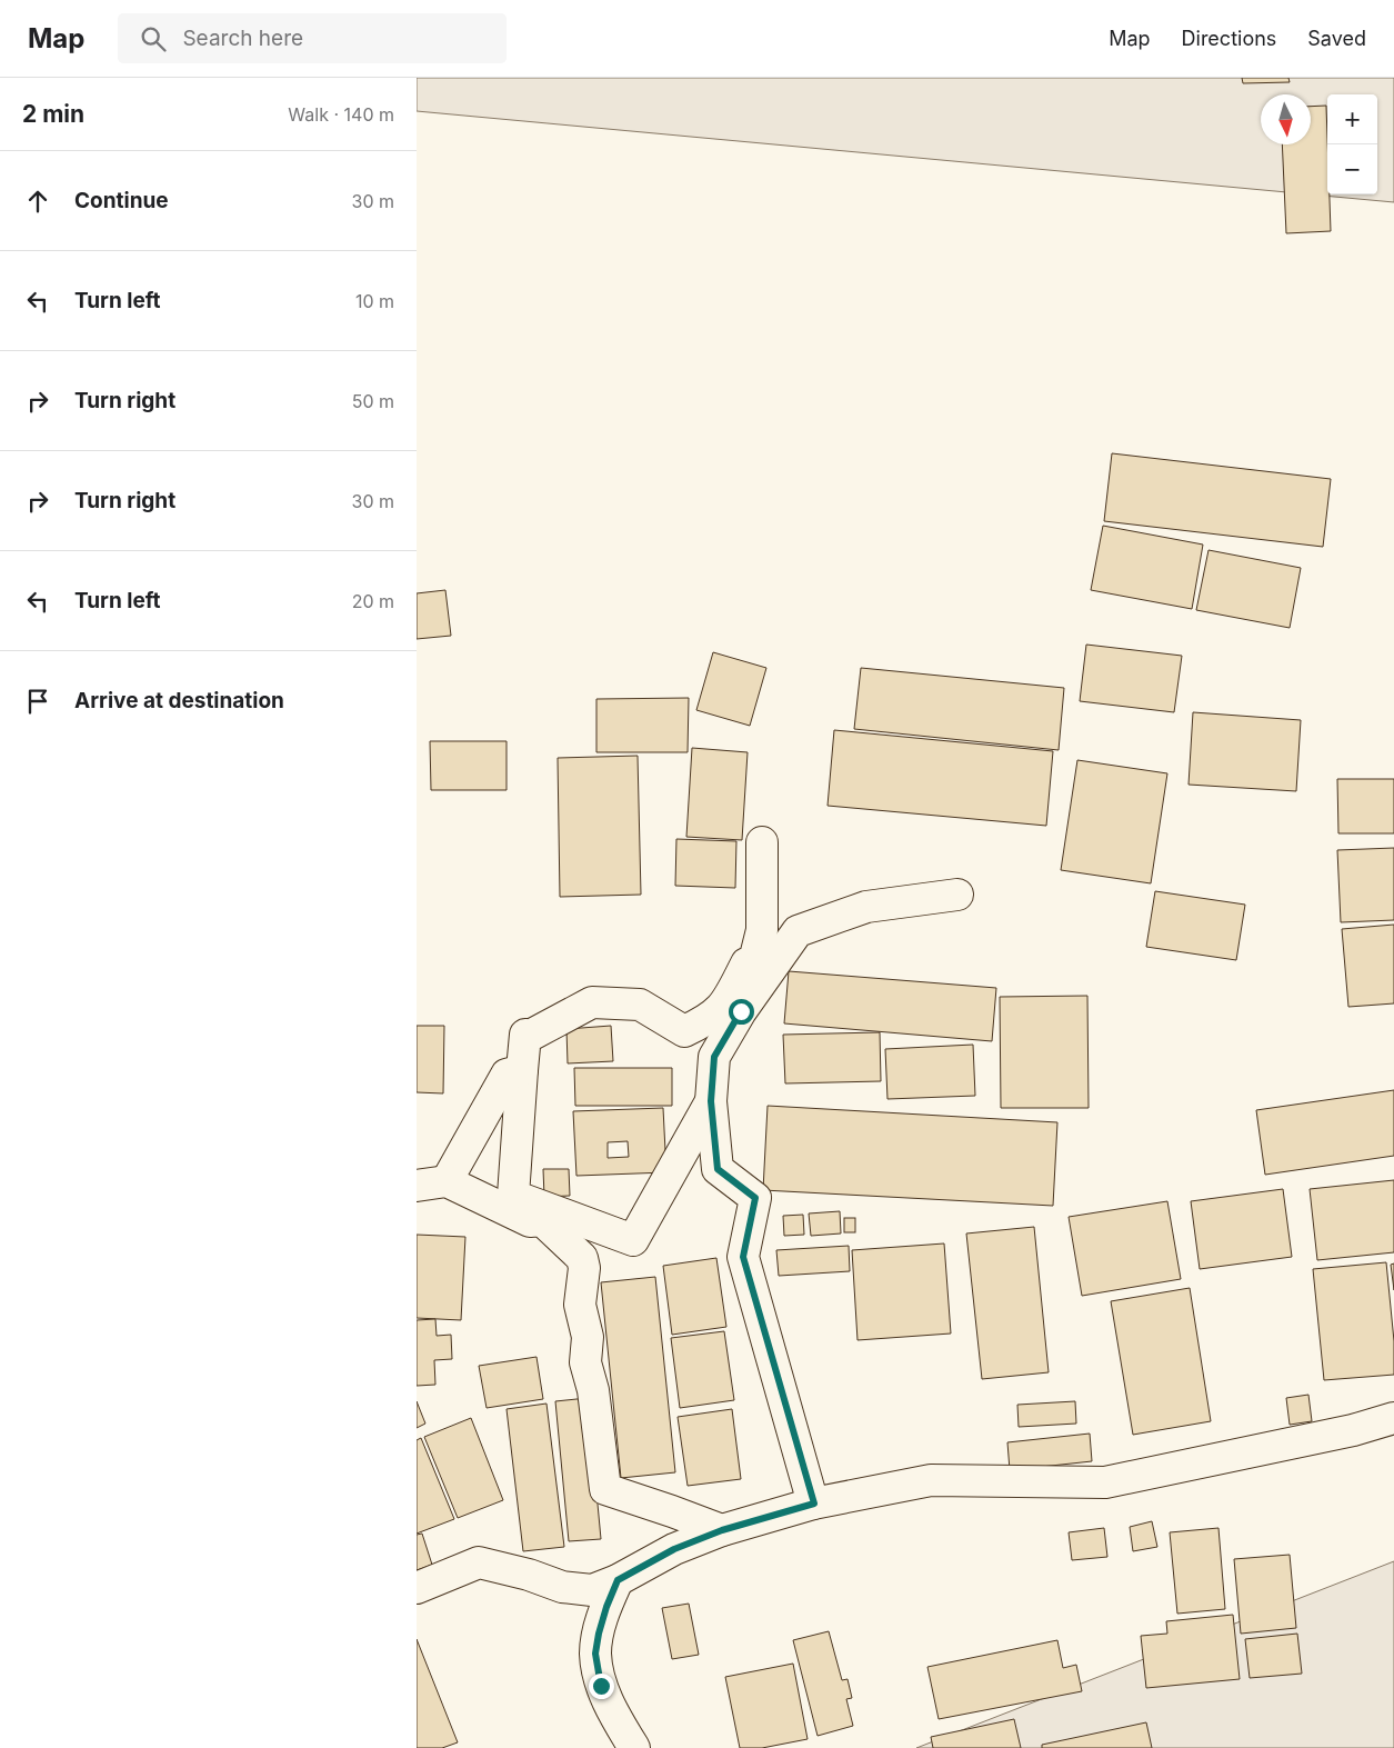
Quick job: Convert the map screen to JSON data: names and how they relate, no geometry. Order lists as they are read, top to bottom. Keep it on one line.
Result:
{"north":"bottom","page":{"header":"Map","search":"Search here","nav":["Map","Directions","Saved"],"heading":["2 min","Walk · 140 m"],"map_buttons":["+","−"],"list":[["Continue","30 m"],["Turn left","10 m"],["Turn right","50 m"],["Turn right","30 m"],["Turn left","20 m"],"Arrive at destination"]}}
